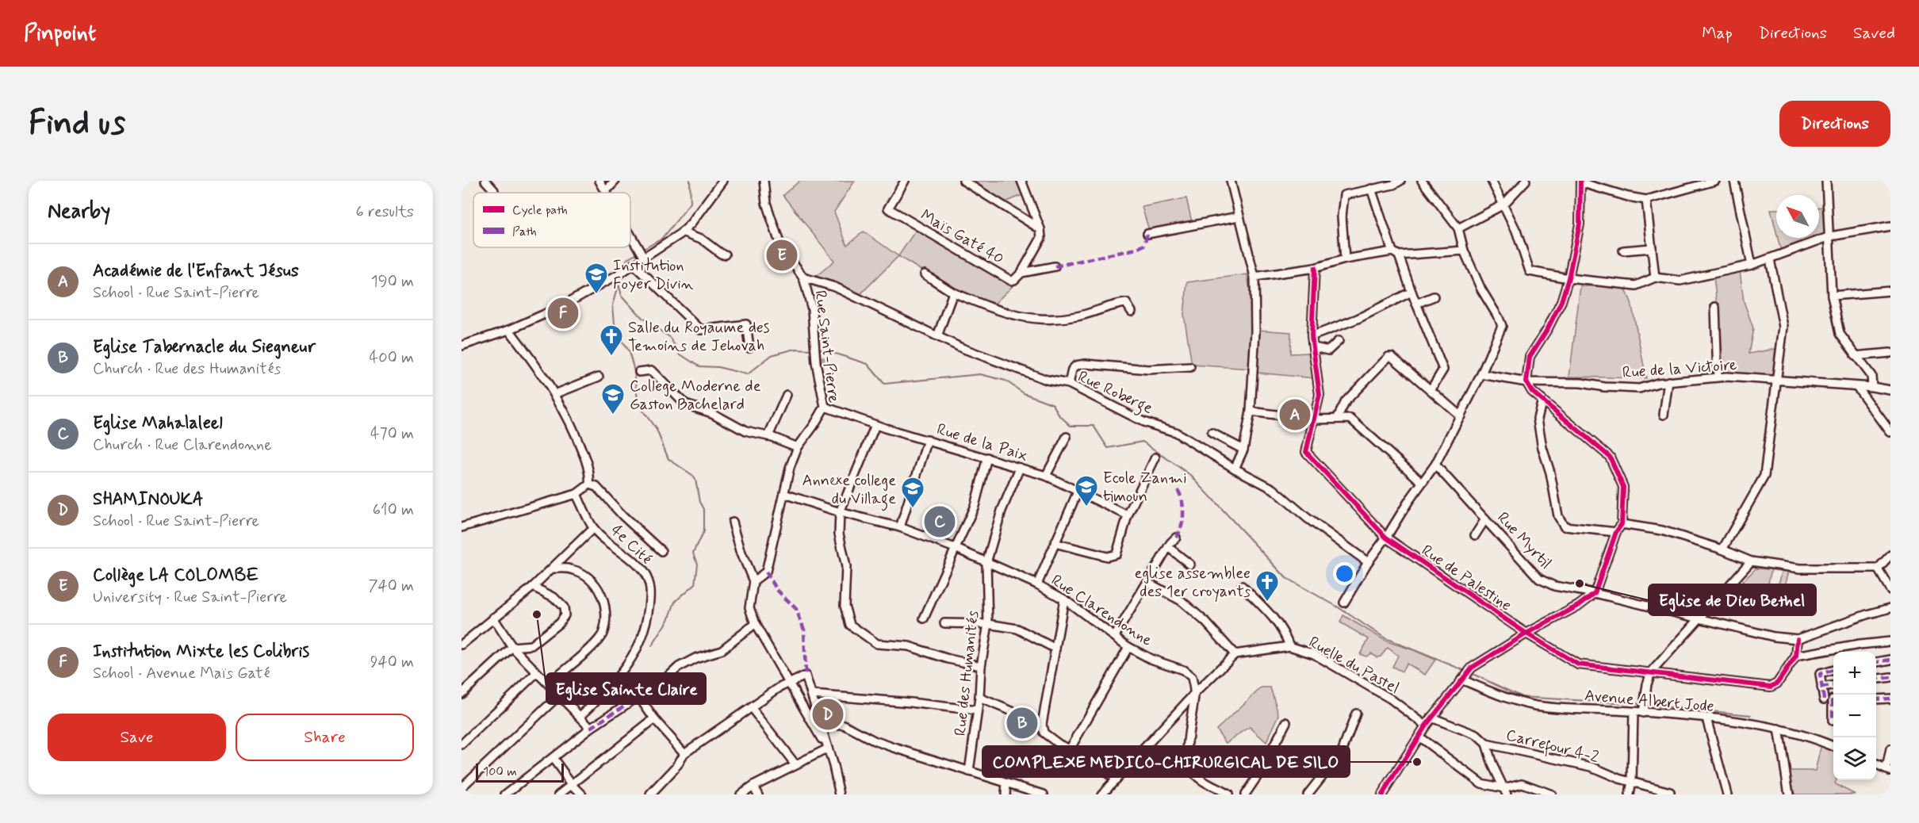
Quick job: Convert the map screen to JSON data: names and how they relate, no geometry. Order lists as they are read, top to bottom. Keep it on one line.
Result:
{"streets":{"street":["Maïs Gaté 40","Rue Saint-Pierre","Rue de la Victoire","Rue Roberge","Rue de la Paix","Rue Myrtil","4e Cité","Rue de Palestine","Rue Clarendonne","Ruelle du Pastel","Rue des Humanités","Avenue Albert Jode","Carrefour 4-2"]},"crossings":[["Rue Saint-Pierre","Rue Roberge"],["Rue Saint-Pierre","Rue de la Paix"],["Rue Saint-Pierre","Rue Clarendonne"],["Rue de la Paix","Rue des Humanités"],["Rue Myrtil","Rue de Palestine"],["Rue Clarendonne","Rue des Humanités"]],"places":{"school or university":["Institution Foyer Divin","College Moderne de Gaston Bachelard","Ecole Zanmi timoun","Annexe college du Village"],"church":["Salle du Royaume des Temoins de Jehovah","eglise assemblee des 1er croyants"],"other":["Eglise de Dieu Bethel","Eglise Sainte Claire","COMPLEXE MEDICO-CHIRURGICAL DE SILO"]},"legend":["Cycle path","Path"],"scale_bar":"100 m","north":"top left","page":{"header":"Pinpoint","nav":["Map","Directions","Saved"],"buttons":["Directions",["Save","Share"]],"title":"Find us","heading":["Nearby","6 results"],"pins":["E","F","A","C","D","B"],"list":[{"mark":"A","name":"Académie de l'Enfant Jésus","note":"School · Rue Saint-Pierre","value":"190 m"},{"mark":"B","name":"Eglise Tabernacle du Siegneur","note":"Church · Rue des Humanités","value":"400 m"},{"mark":"C","name":"Eglise Mahalaleel","note":"Church · Rue Clarendonne","value":"470 m"},{"mark":"D","name":"SHAMINOUKA","note":"School · Rue Saint-Pierre","value":"610 m"},{"mark":"E","name":"Collège LA COLOMBE","note":"University · Rue Saint-Pierre","value":"740 m"},{"mark":"F","name":"Institution Mixte les Colibris","note":"School · Avenue Maïs Gaté","value":"940 m"}],"map_buttons":["+","−"],"scale":"100 m"}}
